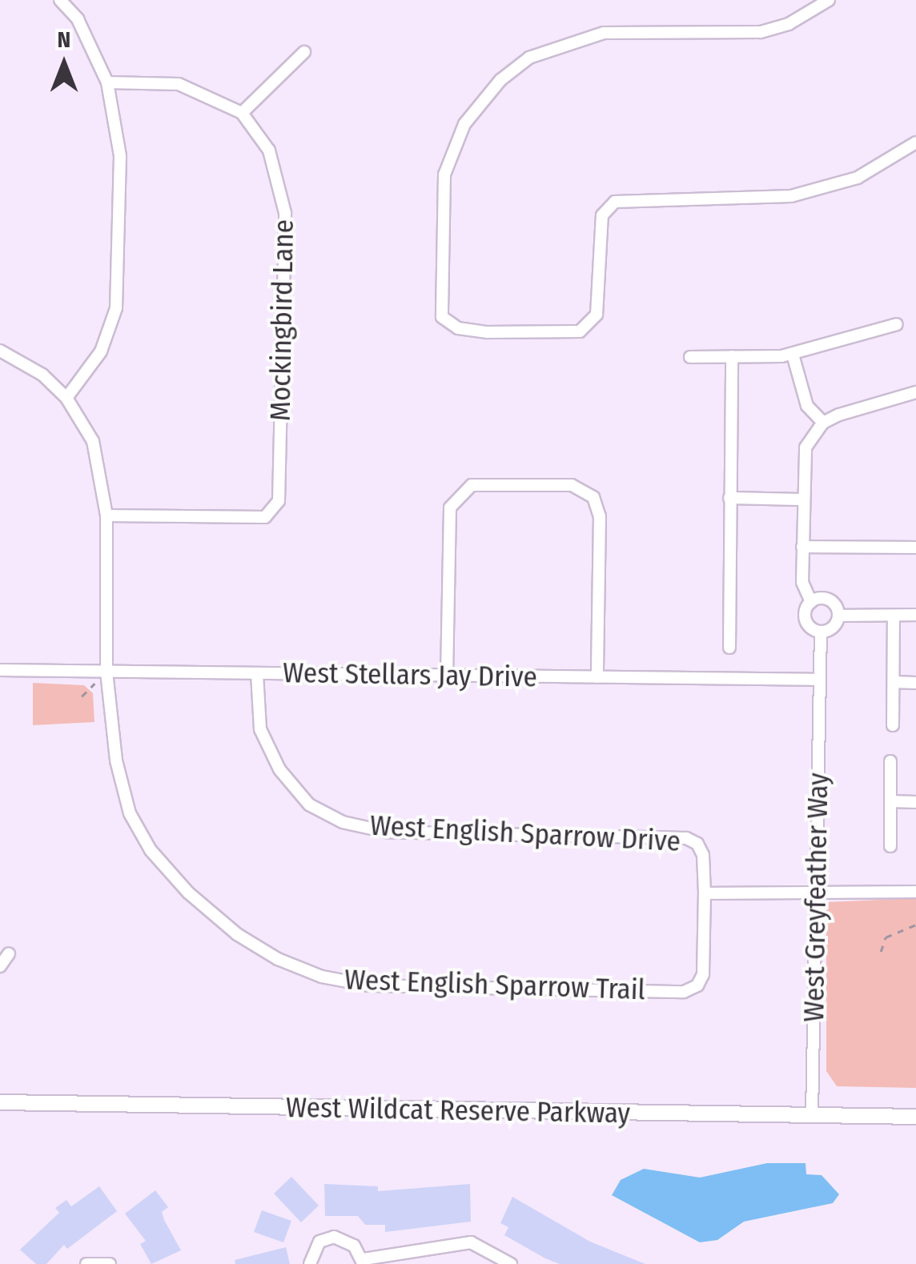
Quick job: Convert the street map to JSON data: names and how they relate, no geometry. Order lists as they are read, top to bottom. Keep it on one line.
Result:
{"streets":{"main road":["West Wildcat Reserve Parkway"],"street":["Mockingbird Lane","West Stellars Jay Drive","West English Sparrow Drive","West Greyfeather Way","West English Sparrow Trail"]},"crossings":[["Mockingbird Lane","West English Sparrow Trail"],["West Stellars Jay Drive","West English Sparrow Drive"],["West Stellars Jay Drive","West Greyfeather Way"],["West Stellars Jay Drive","West English Sparrow Trail"],["West English Sparrow Drive","West English Sparrow Trail"],["West Greyfeather Way","West Wildcat Reserve Parkway"]],"north":"top"}
